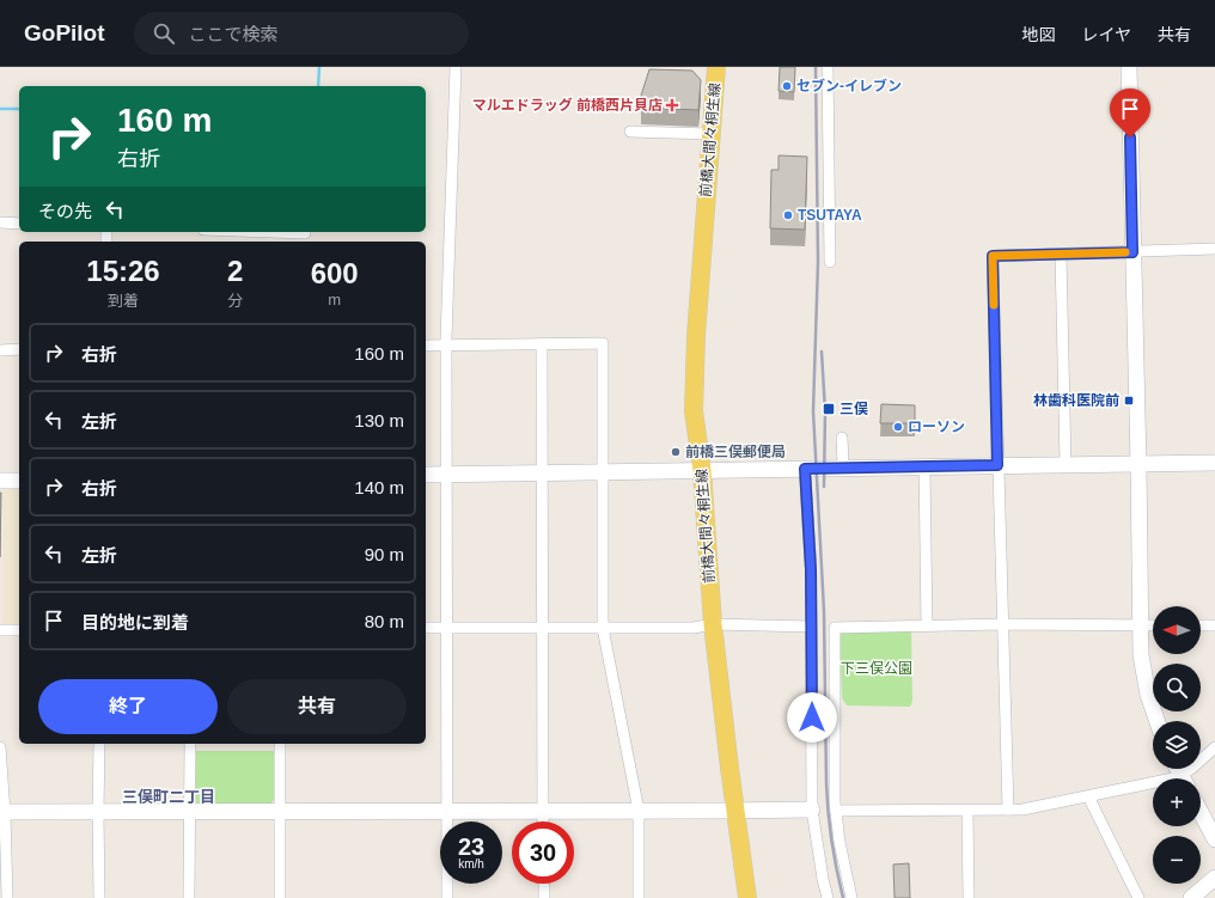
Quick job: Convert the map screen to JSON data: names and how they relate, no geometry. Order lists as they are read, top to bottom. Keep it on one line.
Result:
{"streets":{"main road":["前橋大間々桐生線"]},"districts":["三俣町二丁目"],"parks":["下三俣公園"],"places":{"other":["セブン-イレブン","TSUTAYA","ローソン","前橋三俣郵便局"],"health":["マルエドラッグ 前橋西片貝店"],"transit":["林歯科医院前","三俣"]},"north":"left","page":{"header":"GoPilot","search":"ここで検索","nav":["地図","レイヤ","共有"],"turn":["160 m","右折"],"then":"その先","eta":["15:26","到着","2","分","600","m"],"list":[{"name":"右折","value":"160 m"},{"name":"左折","value":"130 m"},{"name":"右折","value":"140 m"},{"name":"左折","value":"90 m"},{"name":"目的地に到着","value":"80 m"}],"map_buttons":["+","−"],"buttons":["終了","共有"],"speed":"23 km/h","limit":"30"}}
